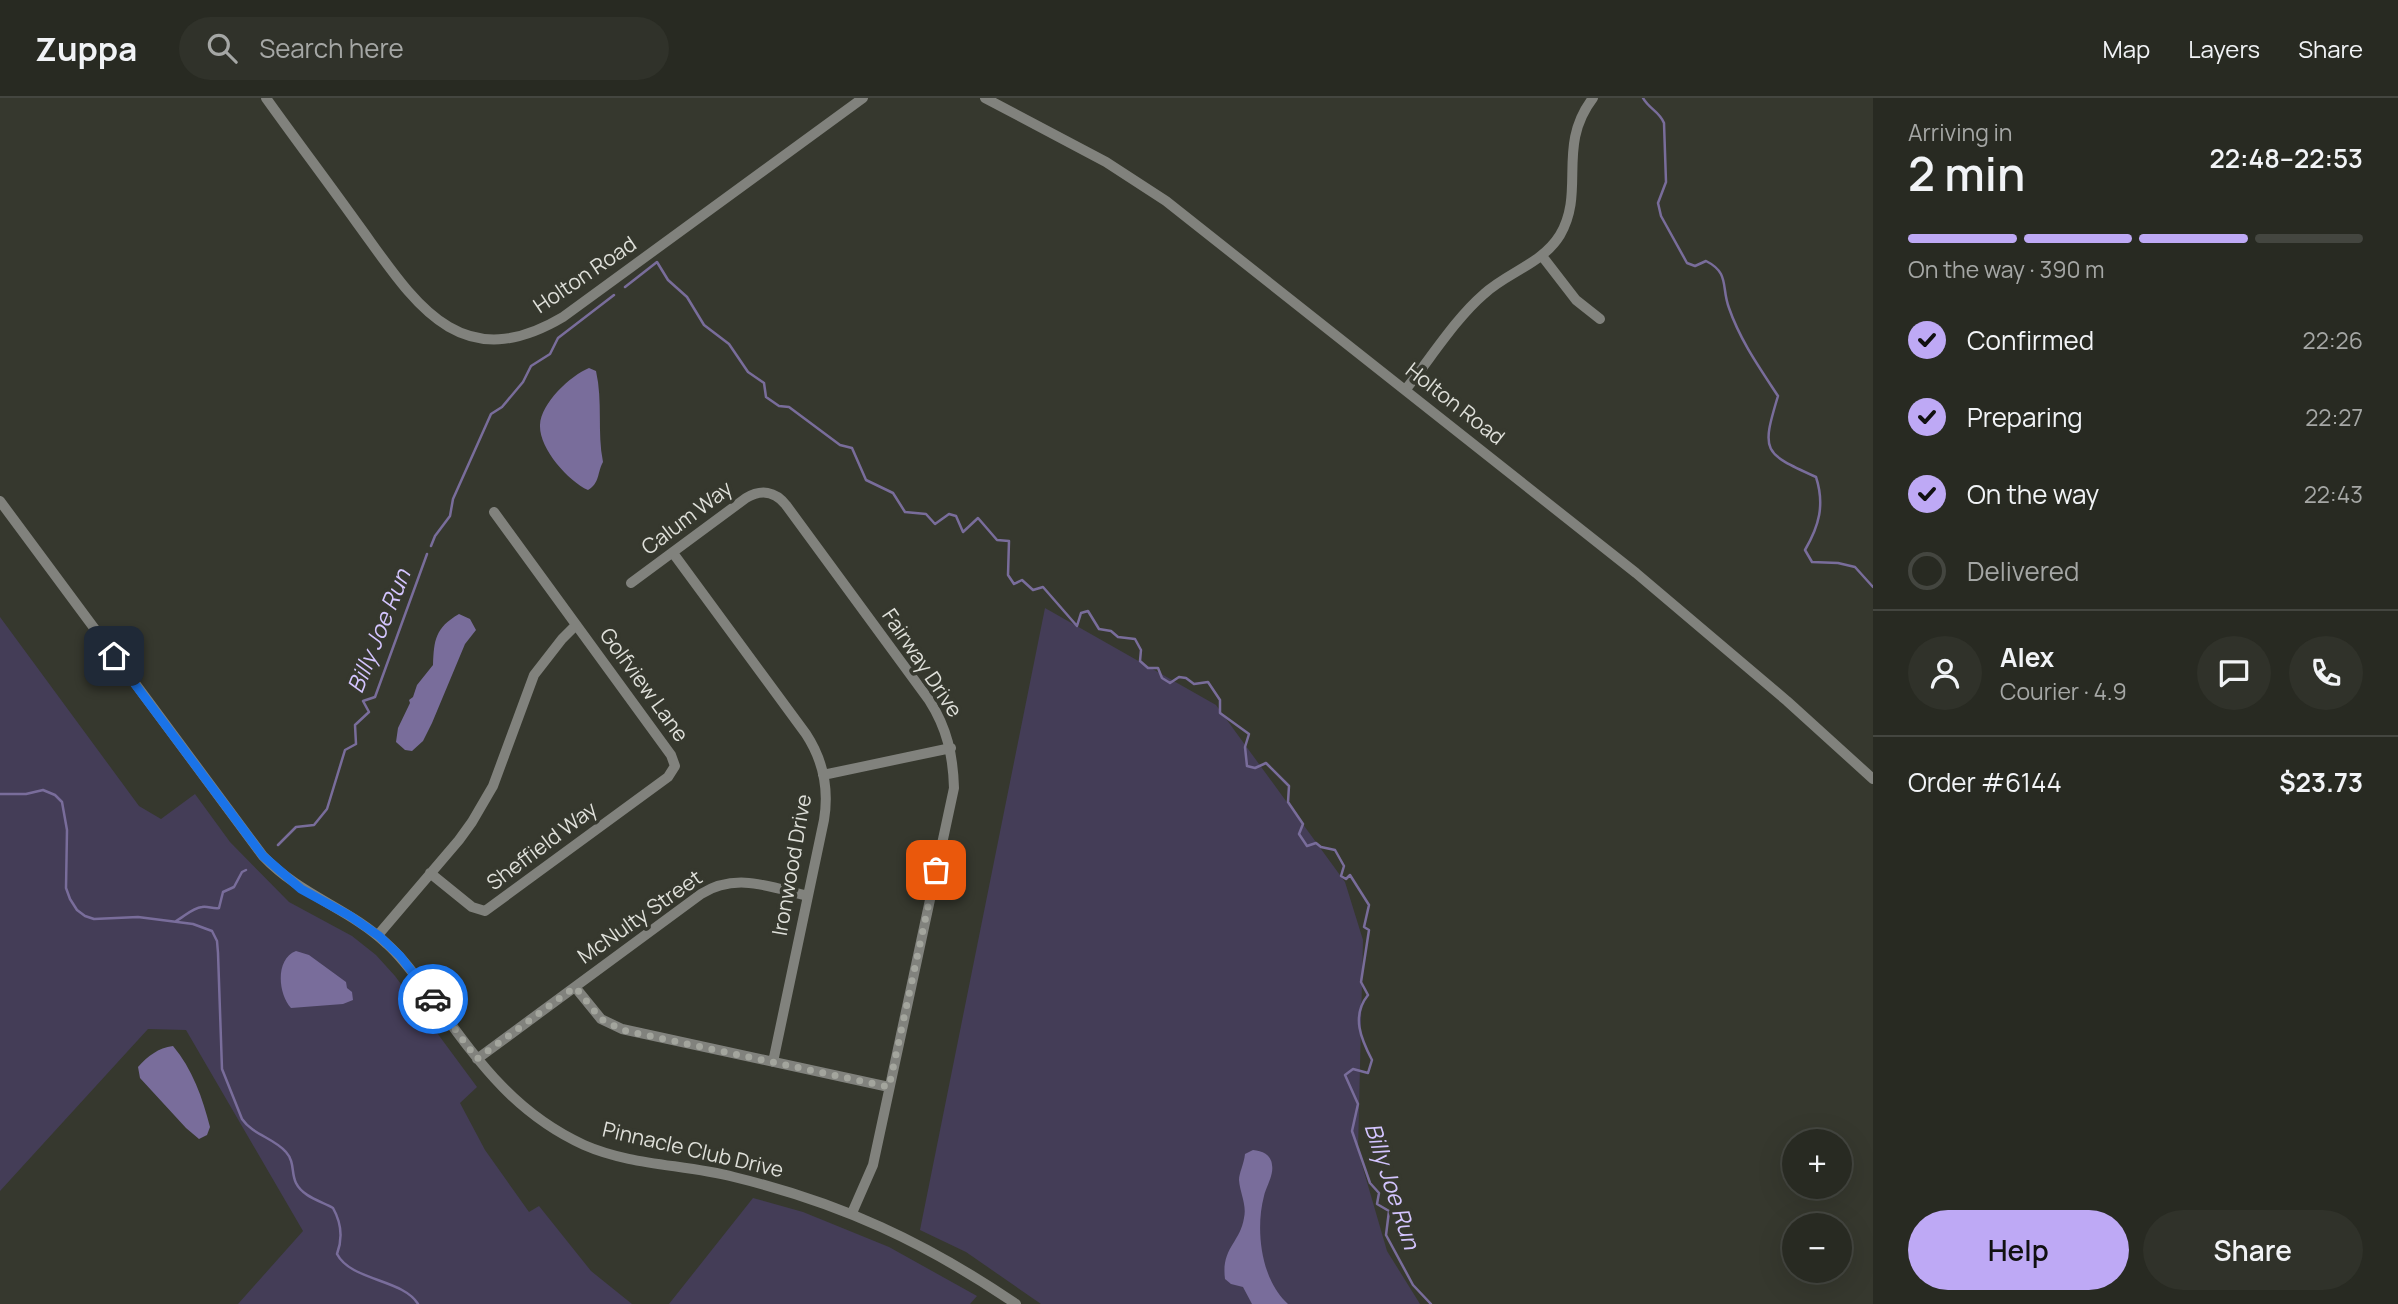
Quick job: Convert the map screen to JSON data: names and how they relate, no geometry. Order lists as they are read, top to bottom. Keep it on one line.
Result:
{"streets":{"street":["Holton Road","Calum Way","Fairway Drive","Golfview Lane","Sheffield Way","Ironwood Drive","McNulty Street","Pinnacle Club Drive"]},"crossings":[["Calum Way","Fairway Drive"],["Calum Way","Ironwood Drive"],["Fairway Drive","Pinnacle Club Drive"],["Golfview Lane","Sheffield Way"],["Ironwood Drive","McNulty Street"],["McNulty Street","Pinnacle Club Drive"]],"water":["Billy Joe Run"],"page":{"header":"Zuppa","search":"Search here","nav":["Map","Layers","Share"],"heading":["2 min","Arriving in","22:48–22:53"],"panel":["Alex","Courier · 4.9","Order #6144","$23.73"],"bar":"On the way · 390 m","list":[["Confirmed","22:26"],["Preparing","22:27"],["On the way","22:43"],"Delivered"],"map_buttons":["+","−"],"buttons":["Help","Share"]}}
